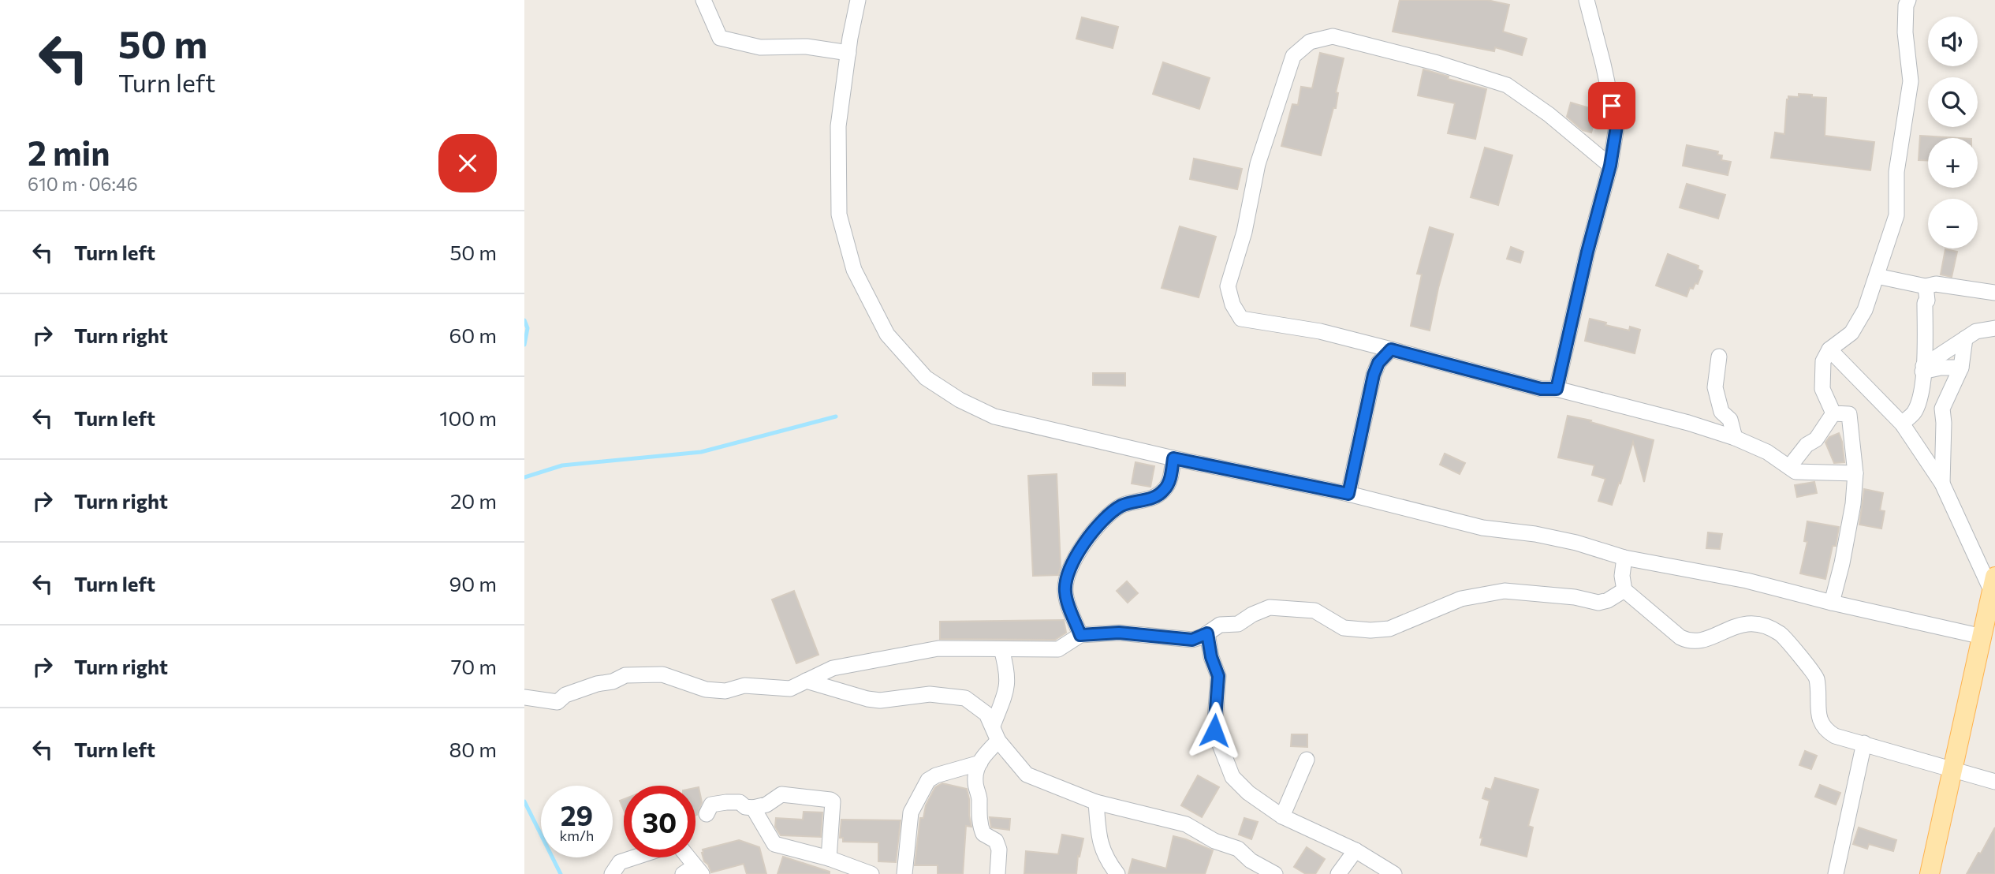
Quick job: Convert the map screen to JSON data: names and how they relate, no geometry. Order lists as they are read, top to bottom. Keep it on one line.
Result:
{"page":{"turn":["50 m","Turn left"],"map_buttons":["+","−"],"heading":["2 min","610 m · 06:46"],"list":[{"name":"Turn left","value":"50 m"},{"name":"Turn right","value":"60 m"},{"name":"Turn left","value":"100 m"},{"name":"Turn right","value":"20 m"},{"name":"Turn left","value":"90 m"},{"name":"Turn right","value":"70 m"},{"name":"Turn left","value":"80 m"}],"speed":"29 km/h","limit":"30"}}
